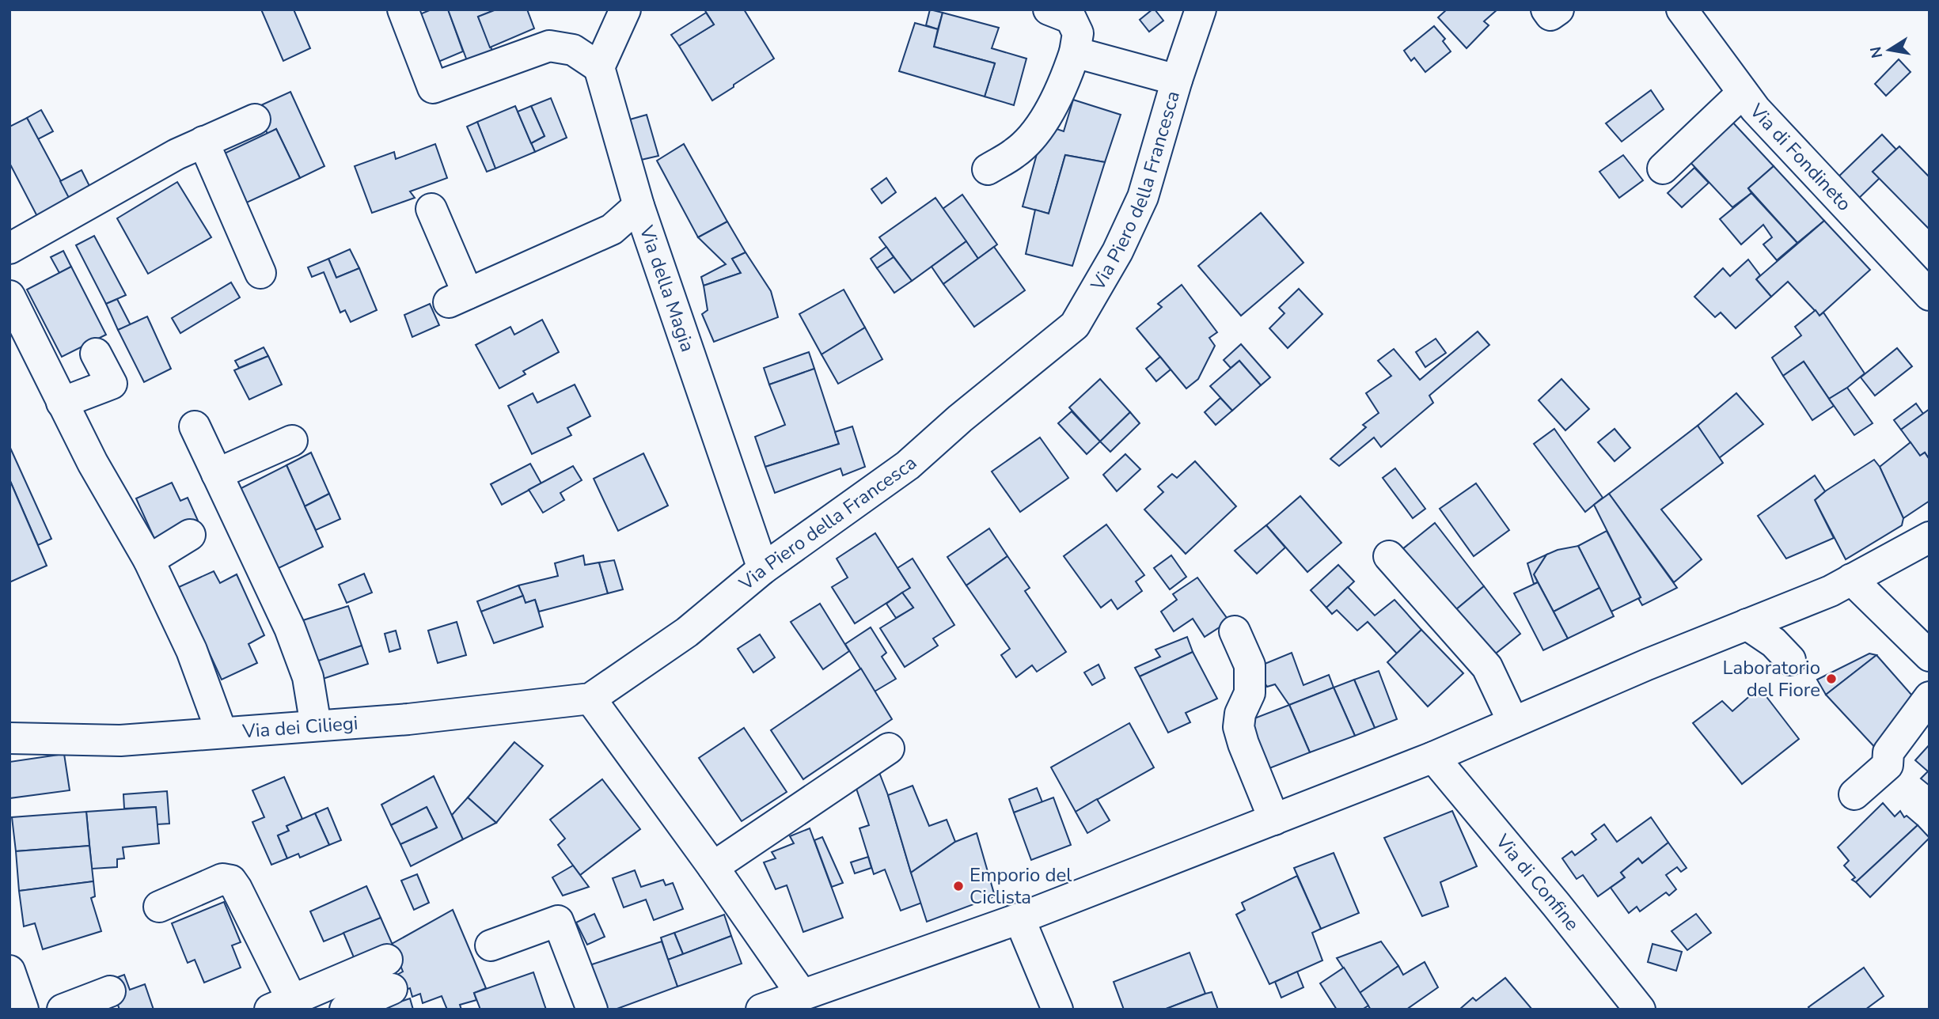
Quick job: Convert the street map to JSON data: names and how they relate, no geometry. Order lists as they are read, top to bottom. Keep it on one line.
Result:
{"streets":{"street":["Via di Fondineto","Via Piero della Francesca","Via della Magia","Via dei Ciliegi","Via di Confine"]},"crossings":[["Via Piero della Francesca","Via della Magia"],["Via Piero della Francesca","Via dei Ciliegi"]],"places":["Laboratorio del Fiore","Emporio del Ciclista"],"north":"left"}
